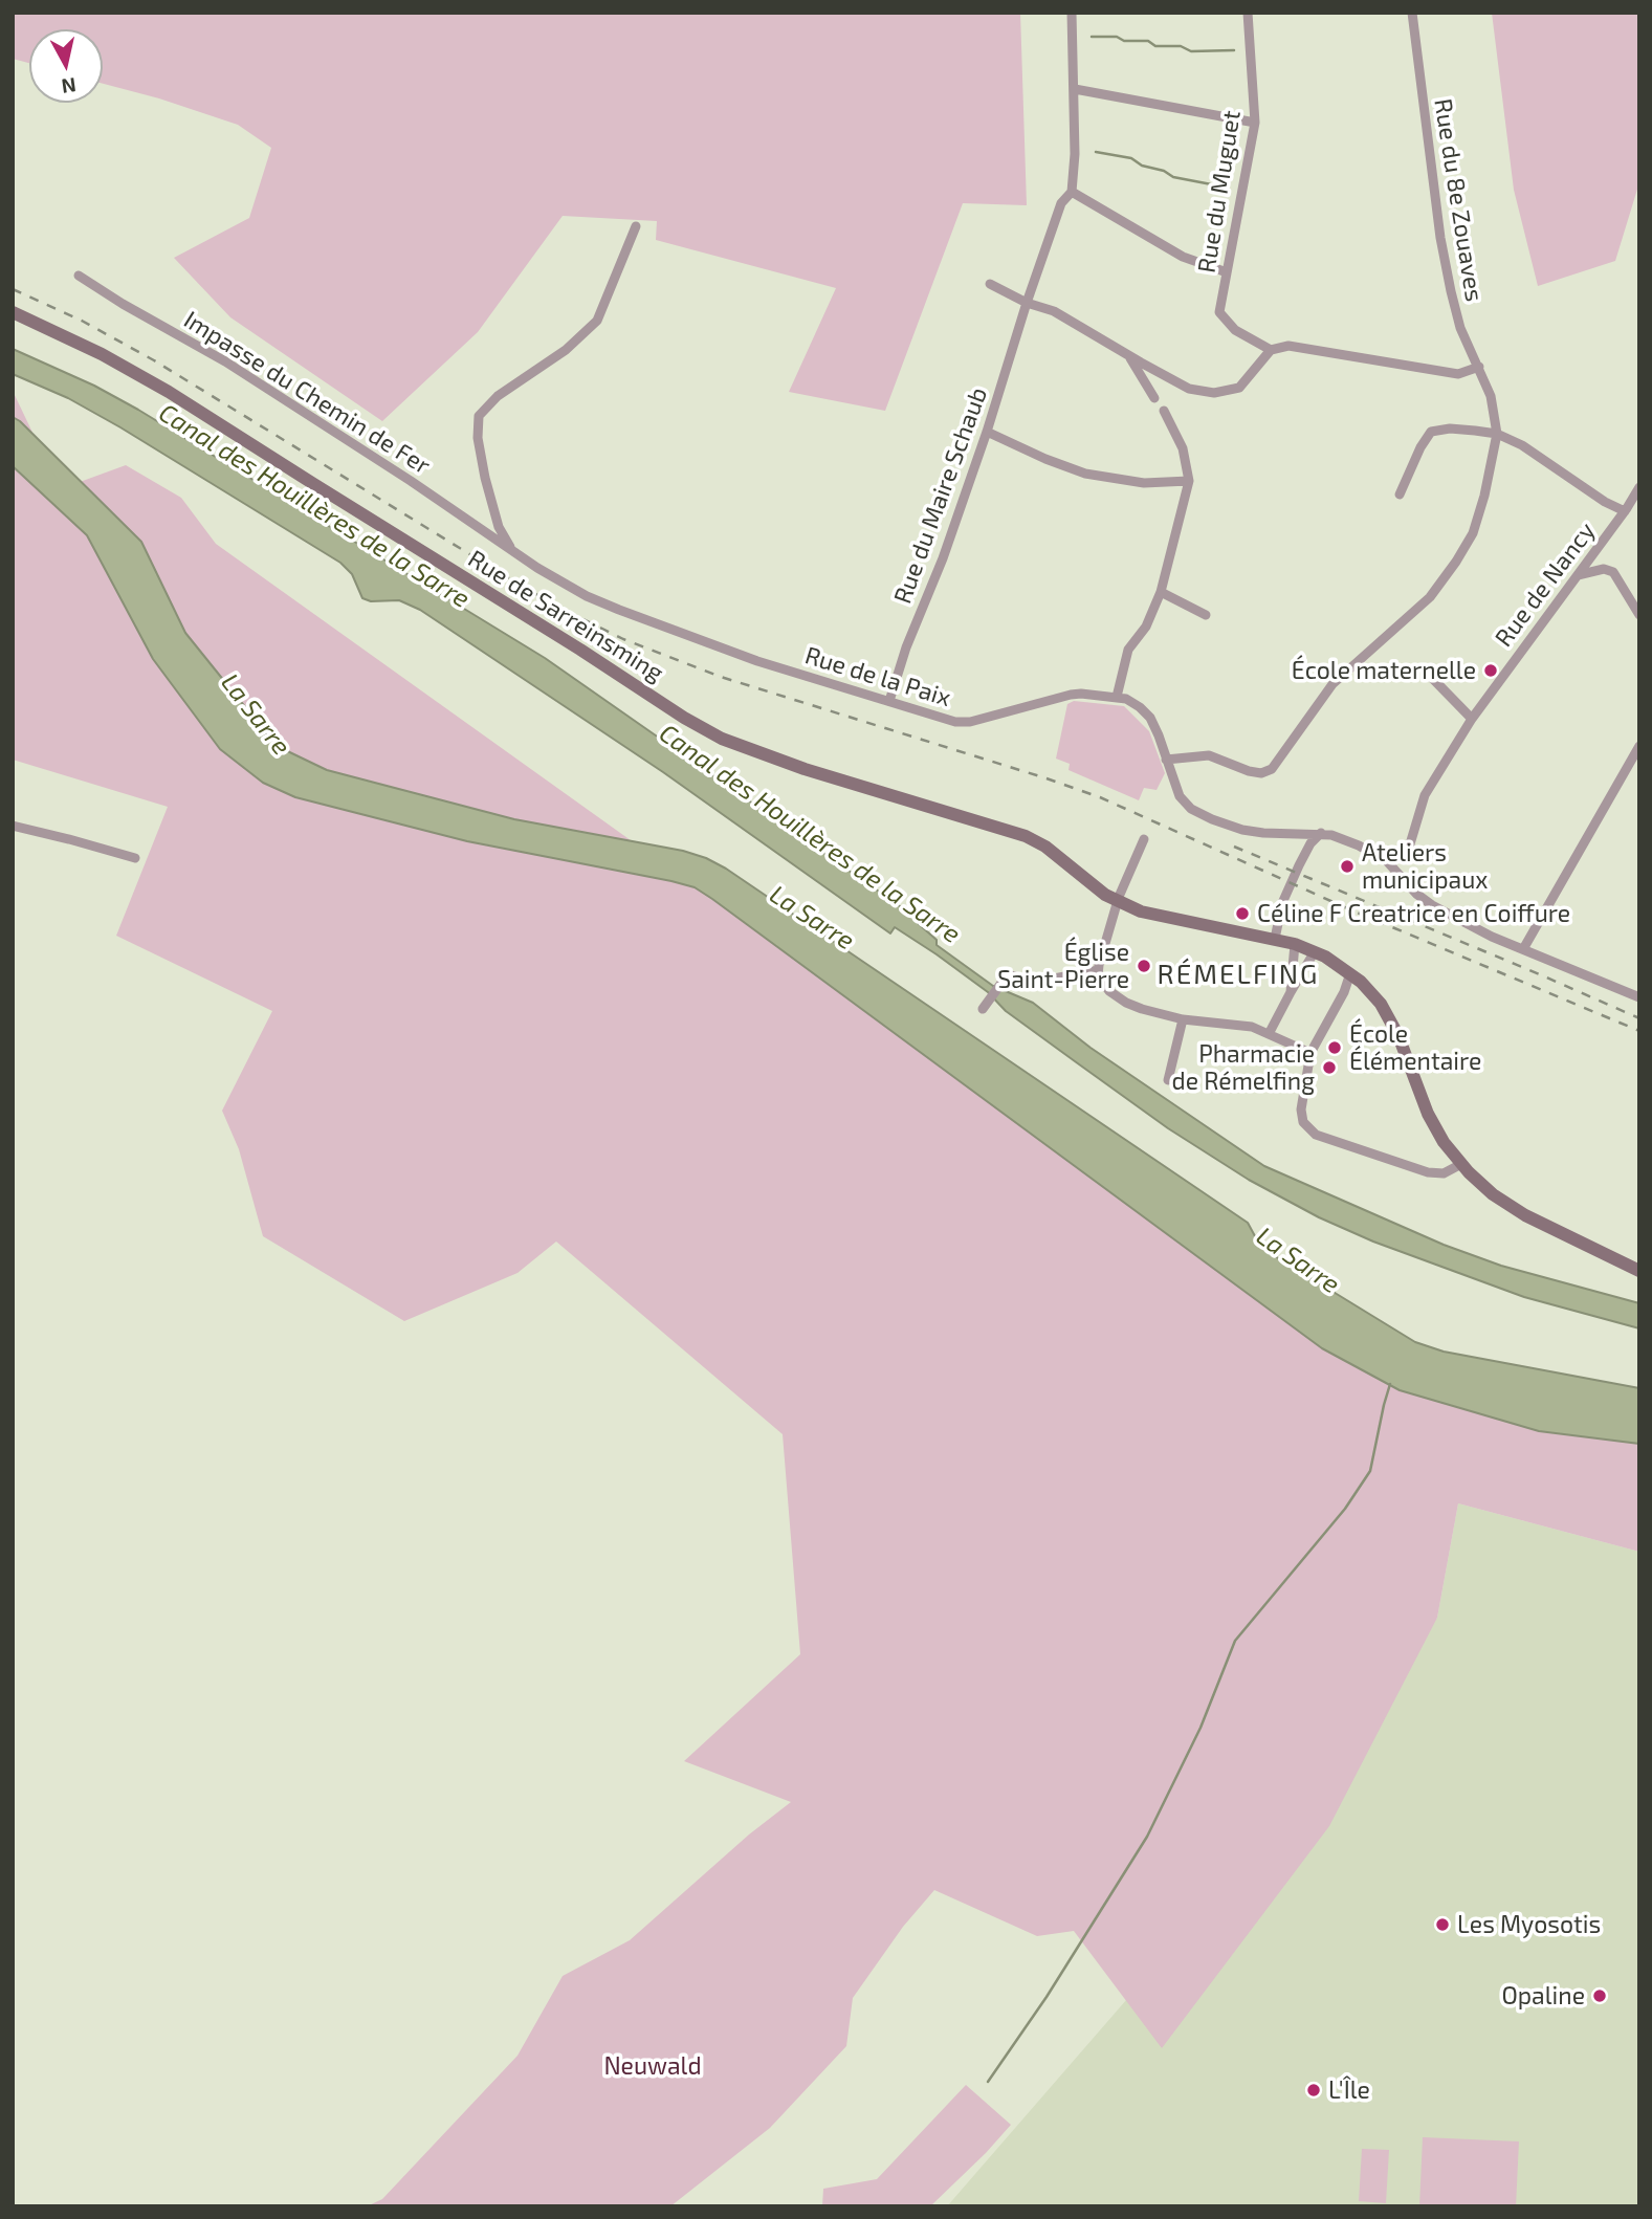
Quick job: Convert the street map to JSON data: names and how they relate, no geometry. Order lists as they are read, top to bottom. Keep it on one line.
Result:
{"streets":{"street":["Rue du Muguet","Rue du 8e Zouaves","Impasse du Chemin de Fer","Rue du Maire Schaub","Rue de Nancy","Rue de Sarreinsming","Rue de la Paix"]},"crossings":[["Rue du 8e Zouaves","Rue de la Paix"],["Impasse du Chemin de Fer","Rue de la Paix"],["Rue du Maire Schaub","Rue de la Paix"]],"districts":["RÉMELFING"],"water":["Canal des Houillères de la Sarre","La Sarre"],"parks":["Neuwald"],"places":["École maternelle","Ateliers municipaux","Céline F Creatrice en Coiffure","Église Saint-Pierre","École Élémentaire","Pharmacie de Rémelfing","Les Myosotis","Opaline","L'Île"],"north":"bottom"}
